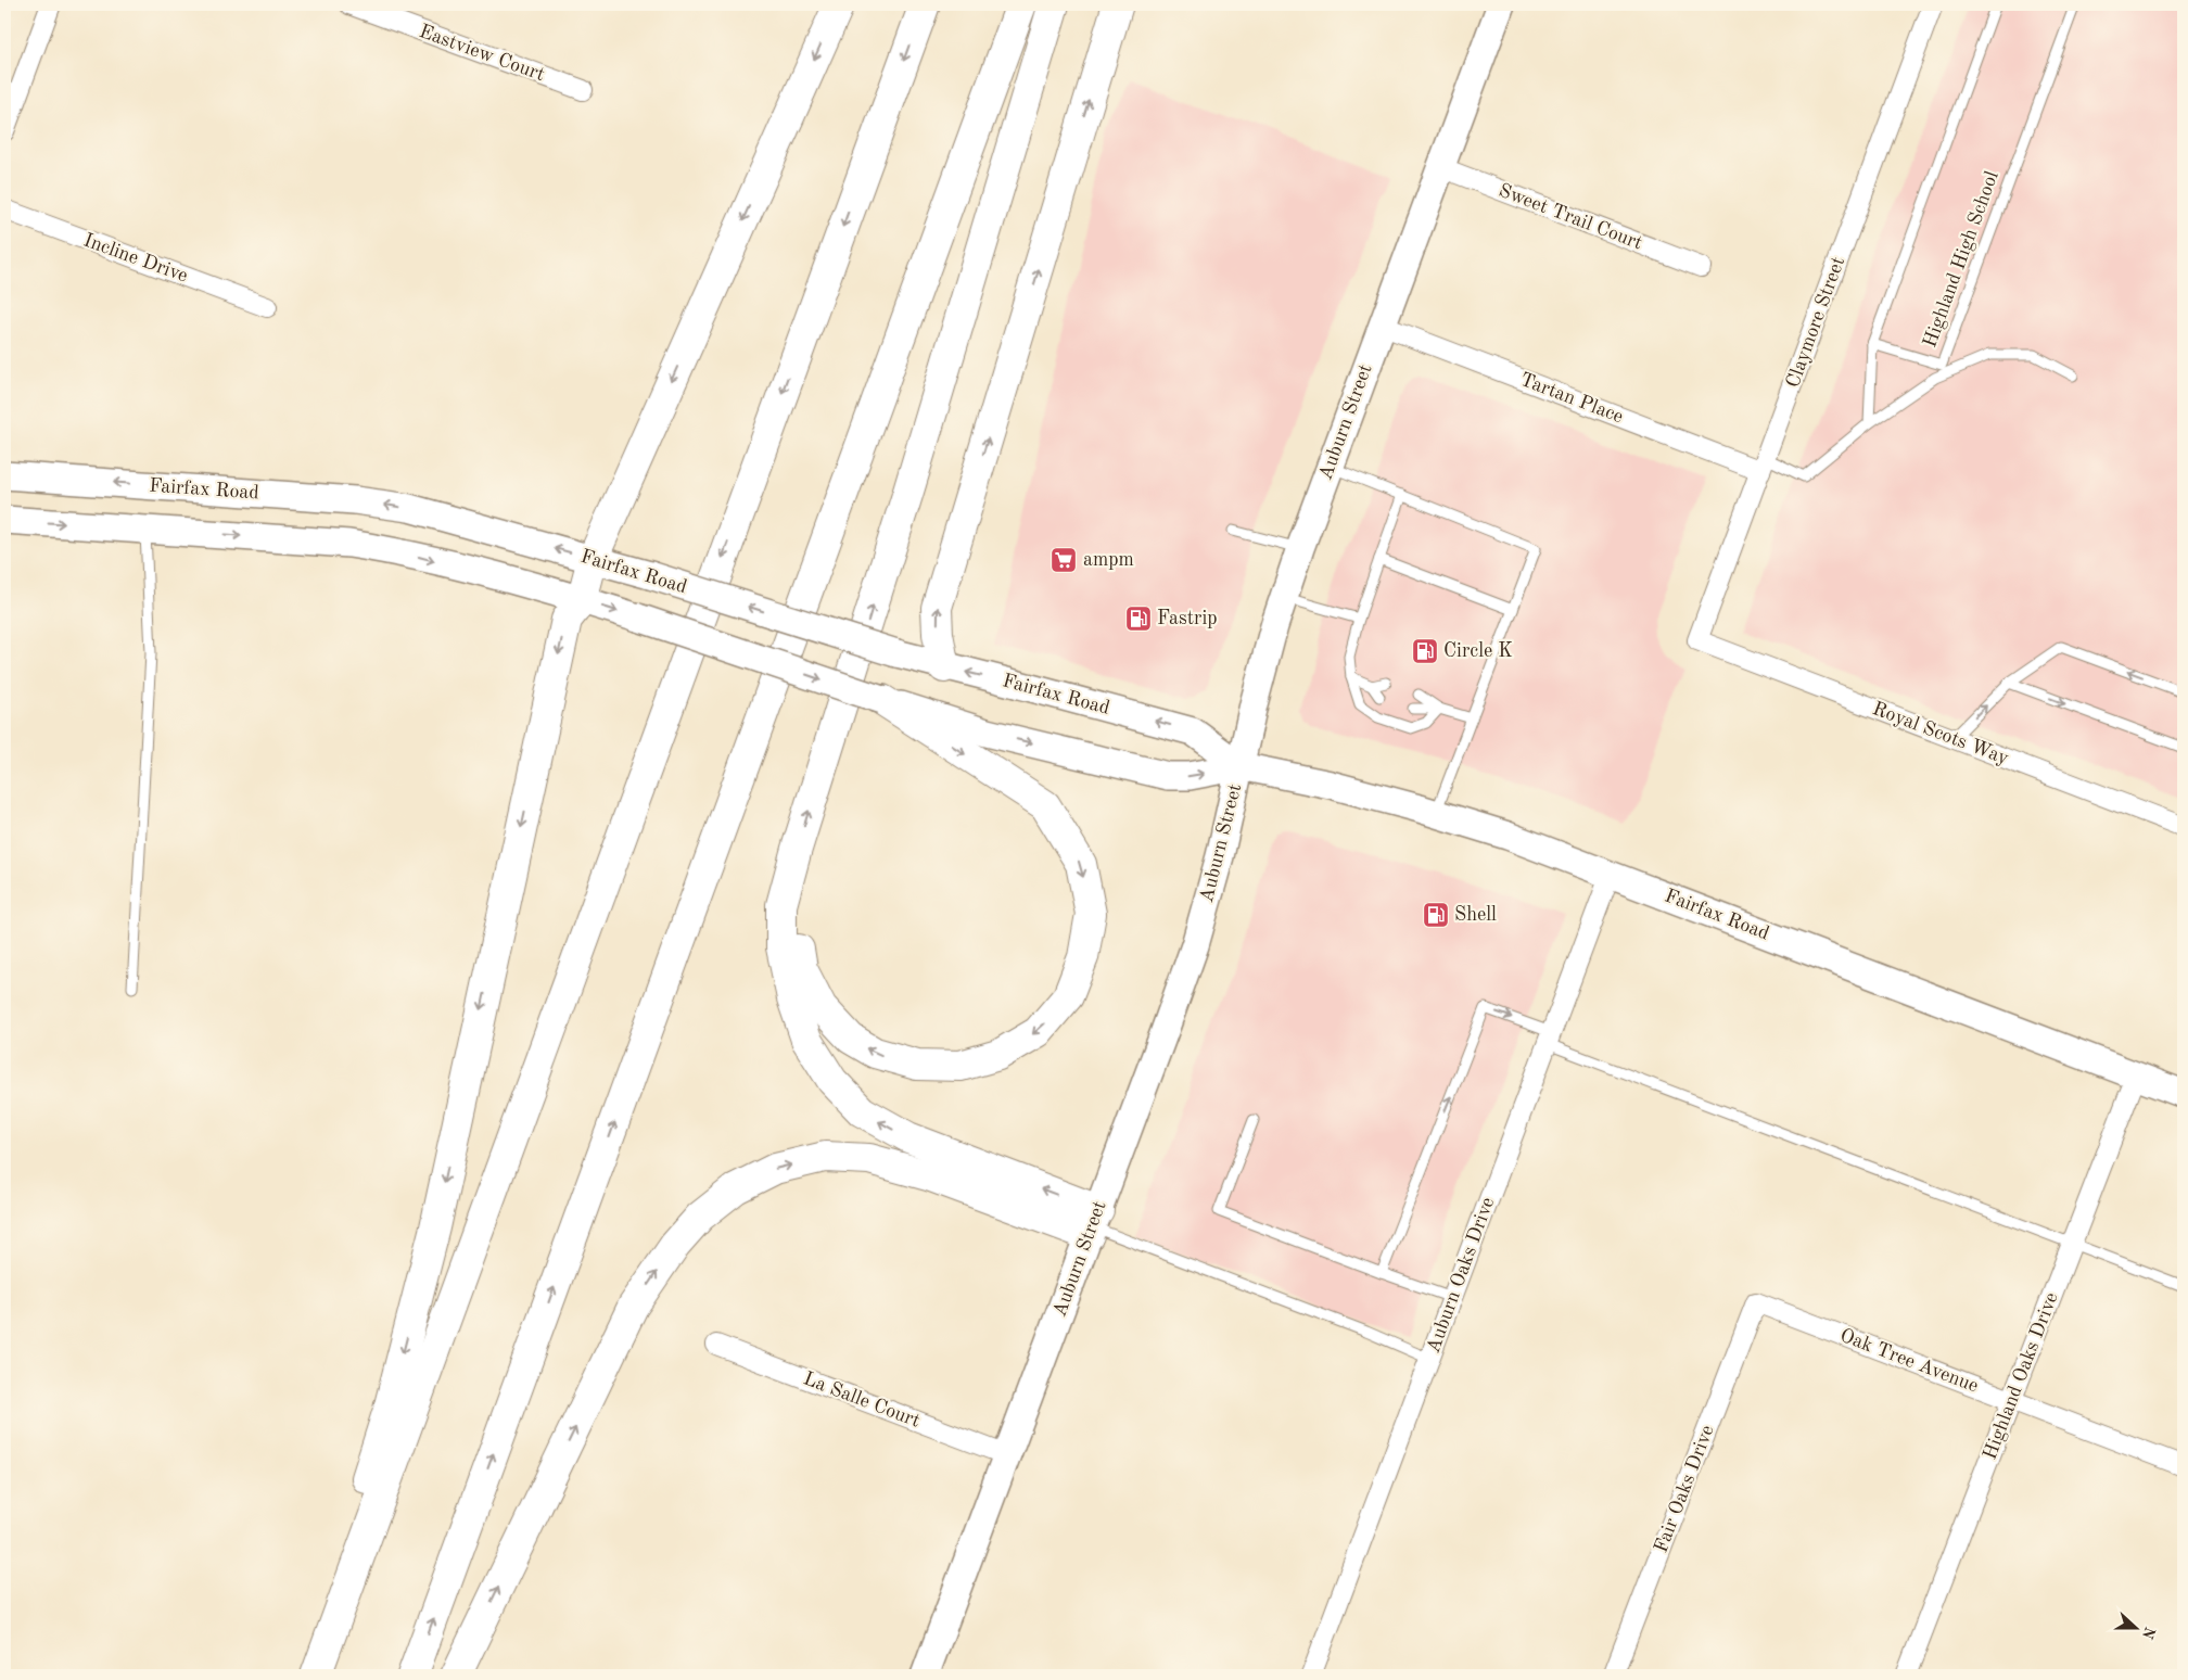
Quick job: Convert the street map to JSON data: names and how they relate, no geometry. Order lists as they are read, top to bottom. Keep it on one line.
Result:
{"streets":{"main road":["Auburn Street","Fairfax Road"],"street":["Eastview Court","Sweet Trail Court","Incline Drive","Claymore Street","Tartan Place","Royal Scots Way","Auburn Oaks Drive","Oak Tree Avenue","Highland Oaks Drive","La Salle Court","Fair Oaks Drive"],"lane":["Highland High School"]},"crossings":[["Sweet Trail Court","Auburn Street"],["Claymore Street","Tartan Place"],["Claymore Street","Royal Scots Way"],["Tartan Place","Auburn Street"],["Auburn Street","Fairfax Road"],["Auburn Street","La Salle Court"],["Fairfax Road","Auburn Oaks Drive"],["Fairfax Road","Highland Oaks Drive"],["Oak Tree Avenue","Highland Oaks Drive"],["Oak Tree Avenue","Fair Oaks Drive"]],"places":{"supermarket":["ampm"],"fuel station":["Fastrip","Circle K","Shell"]},"north":"right"}
